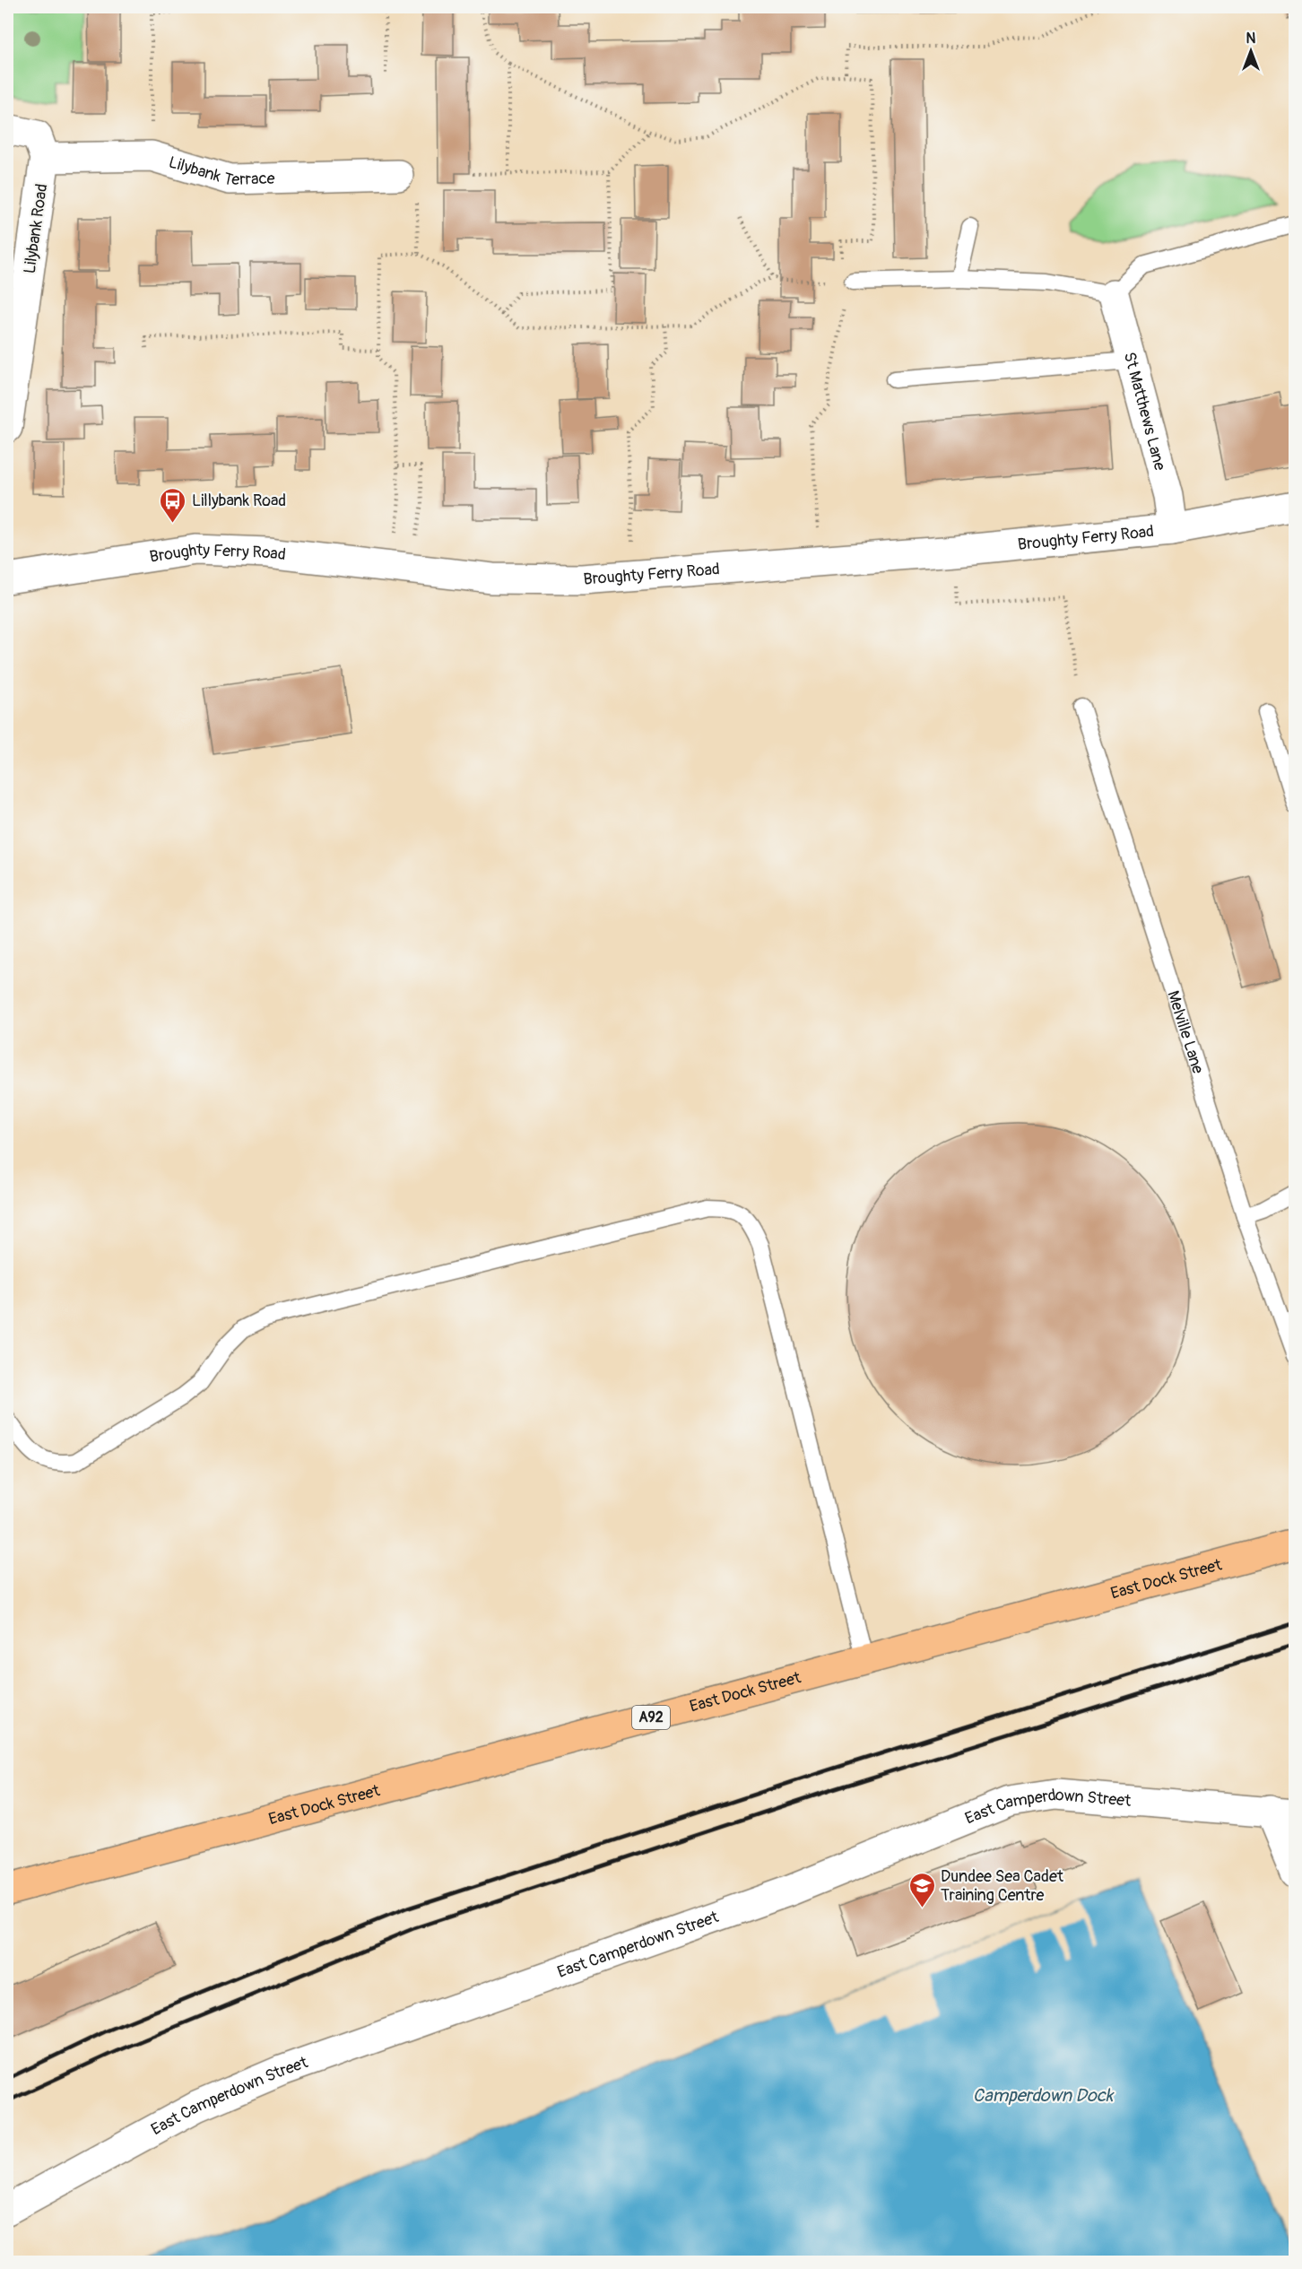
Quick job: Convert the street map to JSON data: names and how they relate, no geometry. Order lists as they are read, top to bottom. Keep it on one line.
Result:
{"streets":{"highway":["East Dock Street","A92"],"street":["Lilybank Terrace","Lilybank Road","St Matthews Lane","Broughty Ferry Road","East Camperdown Street"],"lane":["Melville Lane"]},"crossings":[["Lilybank Terrace","Lilybank Road"],["St Matthews Lane","Broughty Ferry Road"]],"water":["Camperdown Dock"],"places":{"bus stop":["Lillybank Road"],"school or university":["Dundee Sea Cadet Training Centre"]},"north":"top"}
